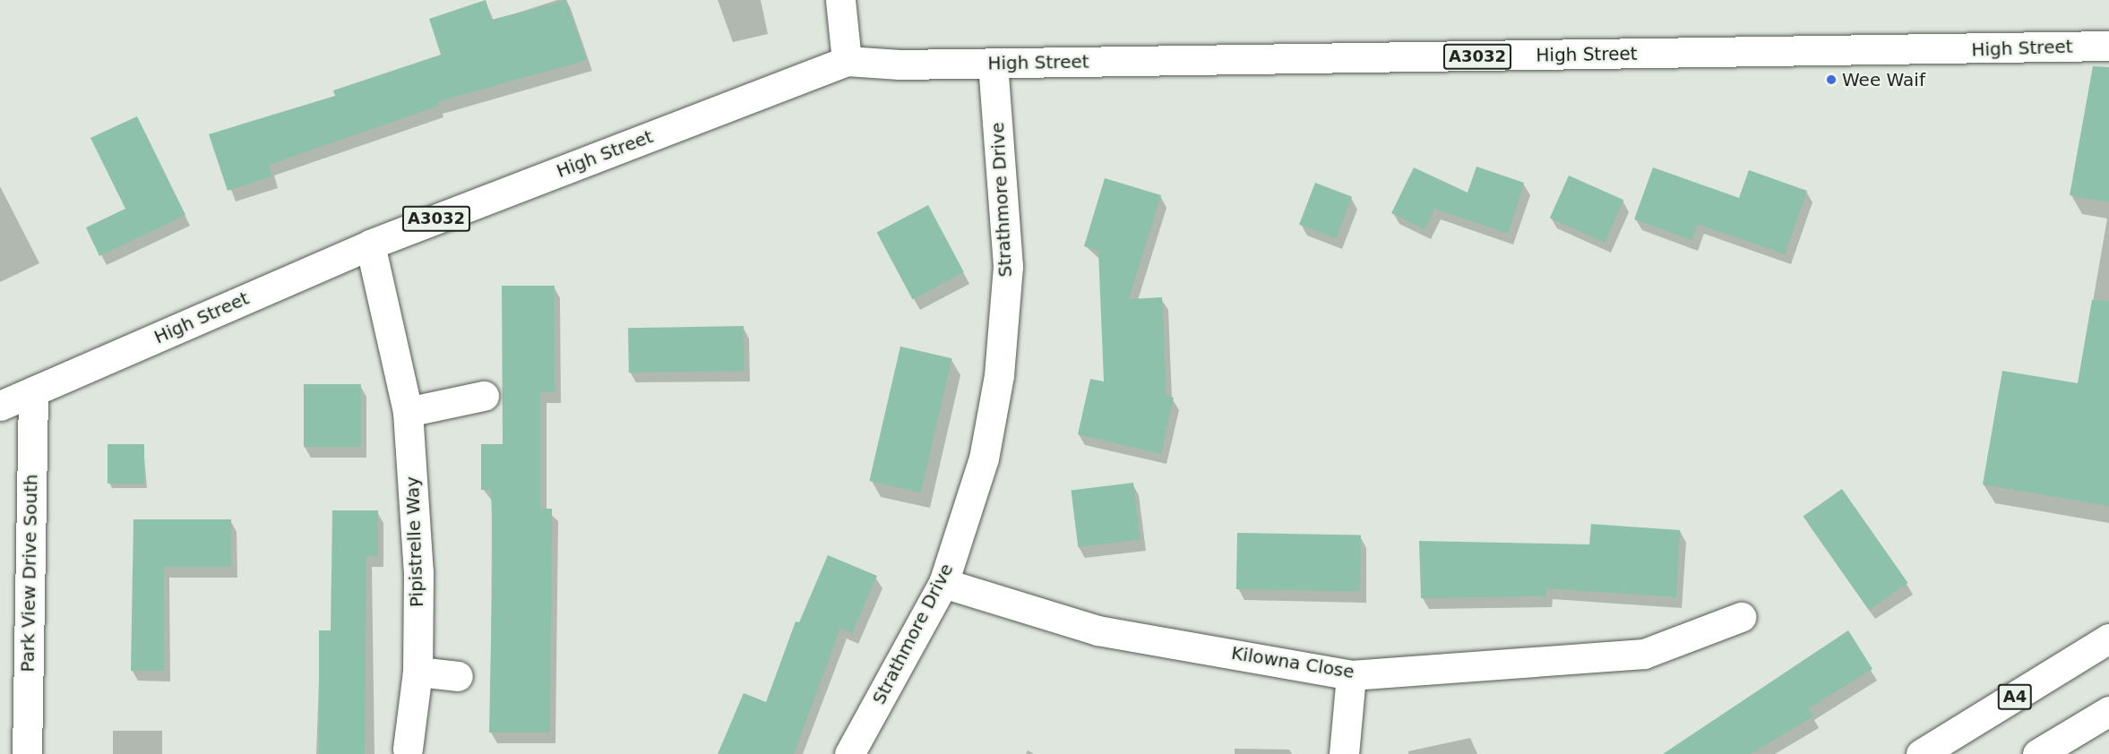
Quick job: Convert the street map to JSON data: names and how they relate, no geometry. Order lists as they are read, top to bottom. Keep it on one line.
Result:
{"streets":{"street":["High Street","A3032","Strathmore Drive","Pipistrelle Way","Park View Drive South","Kilowna Close","A4"]},"crossings":[["High Street","A3032"],["High Street","Strathmore Drive"],["High Street","Pipistrelle Way"],["High Street","Park View Drive South"],["A3032","Park View Drive South"],["Strathmore Drive","Kilowna Close"]],"places":["Wee Waif"]}
